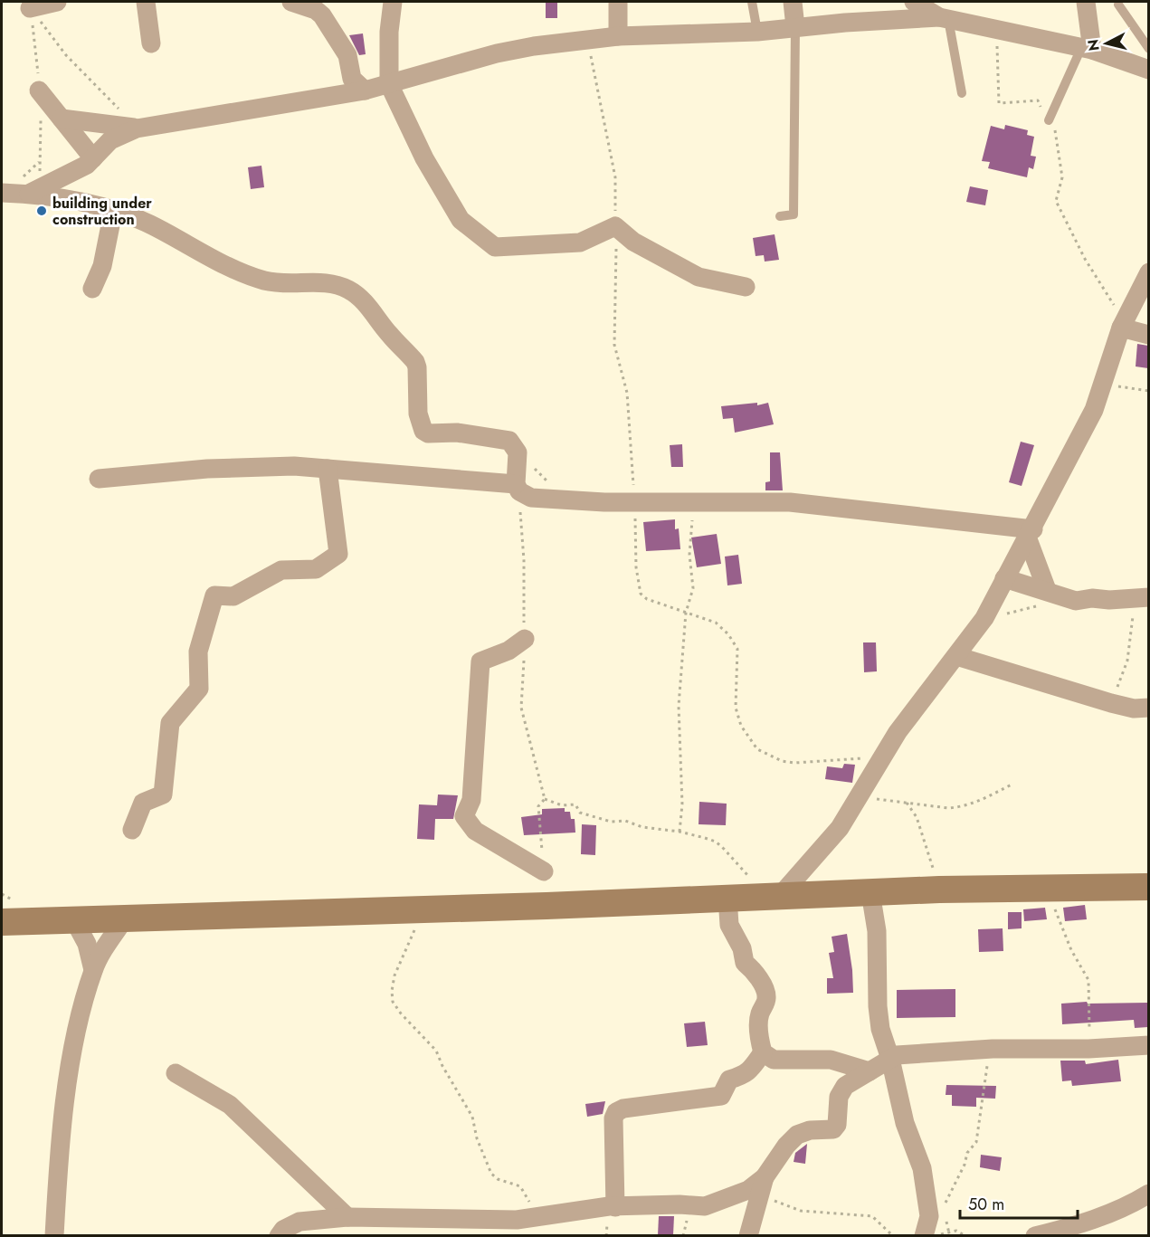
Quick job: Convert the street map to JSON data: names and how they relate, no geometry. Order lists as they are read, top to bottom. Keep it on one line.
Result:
{"places":["building under construction"],"scale_bar":"50 m","north":"left"}
